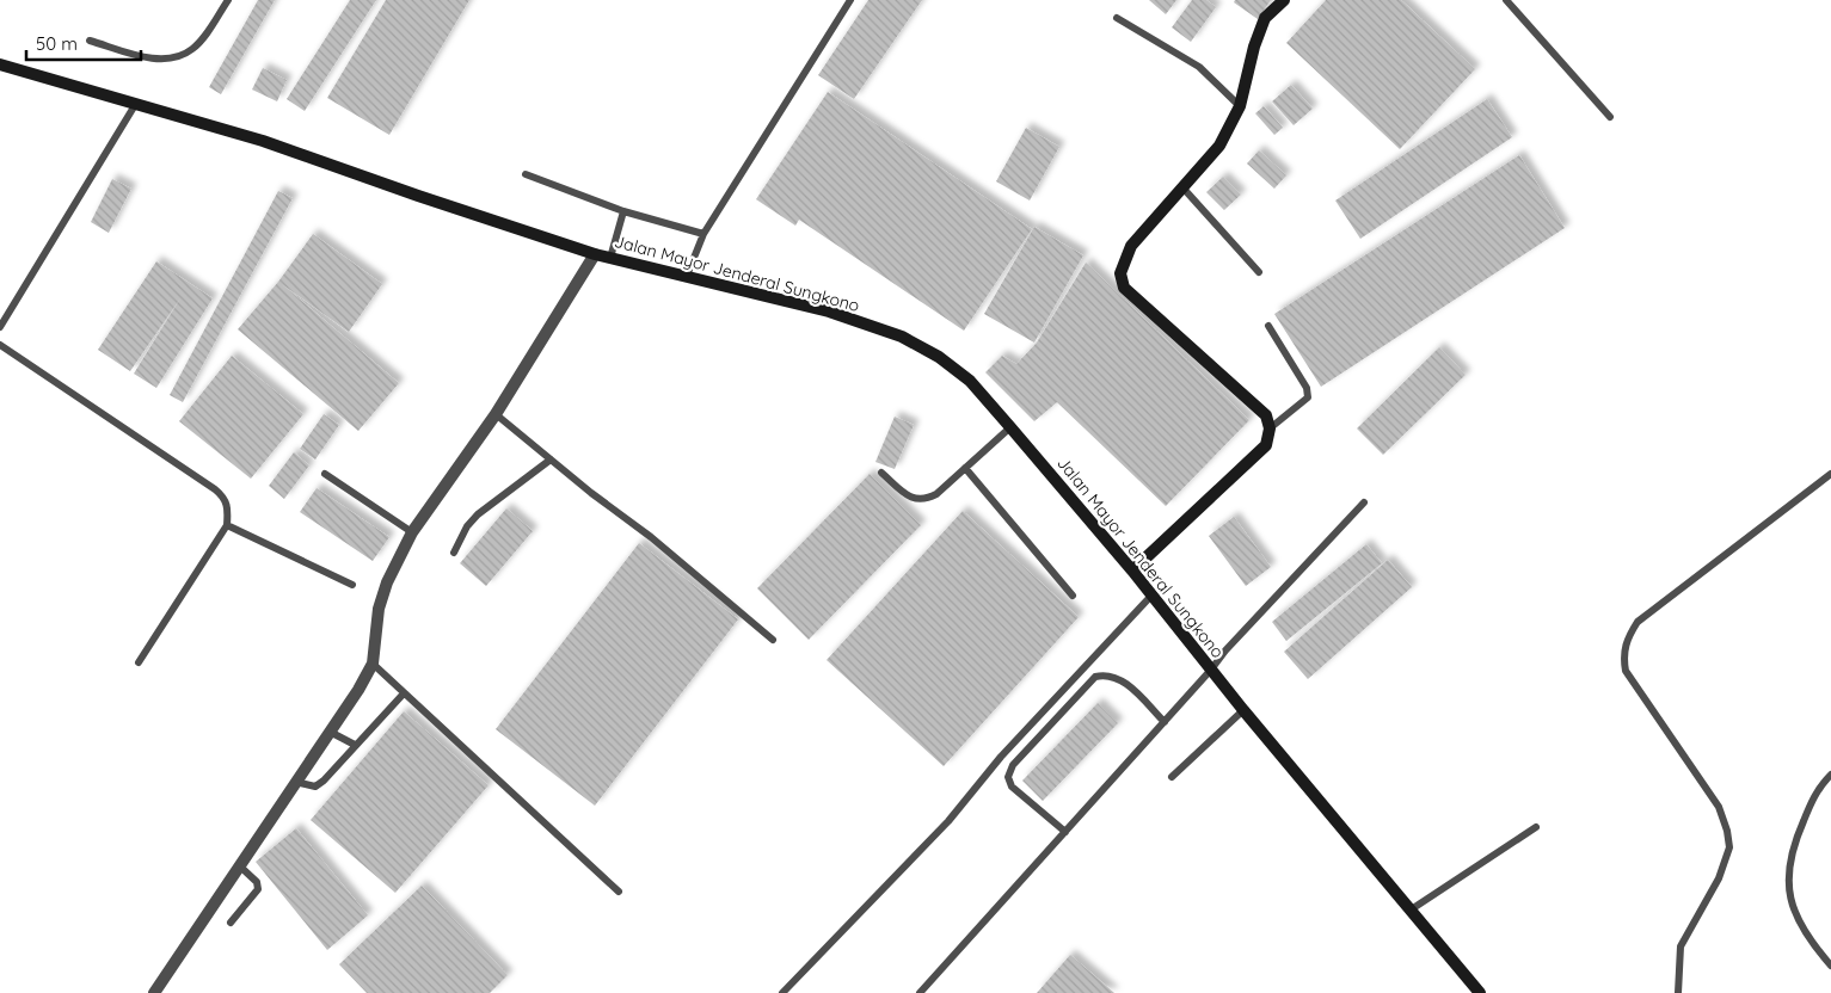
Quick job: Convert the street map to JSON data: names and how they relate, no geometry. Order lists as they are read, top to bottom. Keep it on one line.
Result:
{"streets":{"main road":["Jalan Mayor Jenderal Sungkono"]},"scale_bar":"50 m"}
